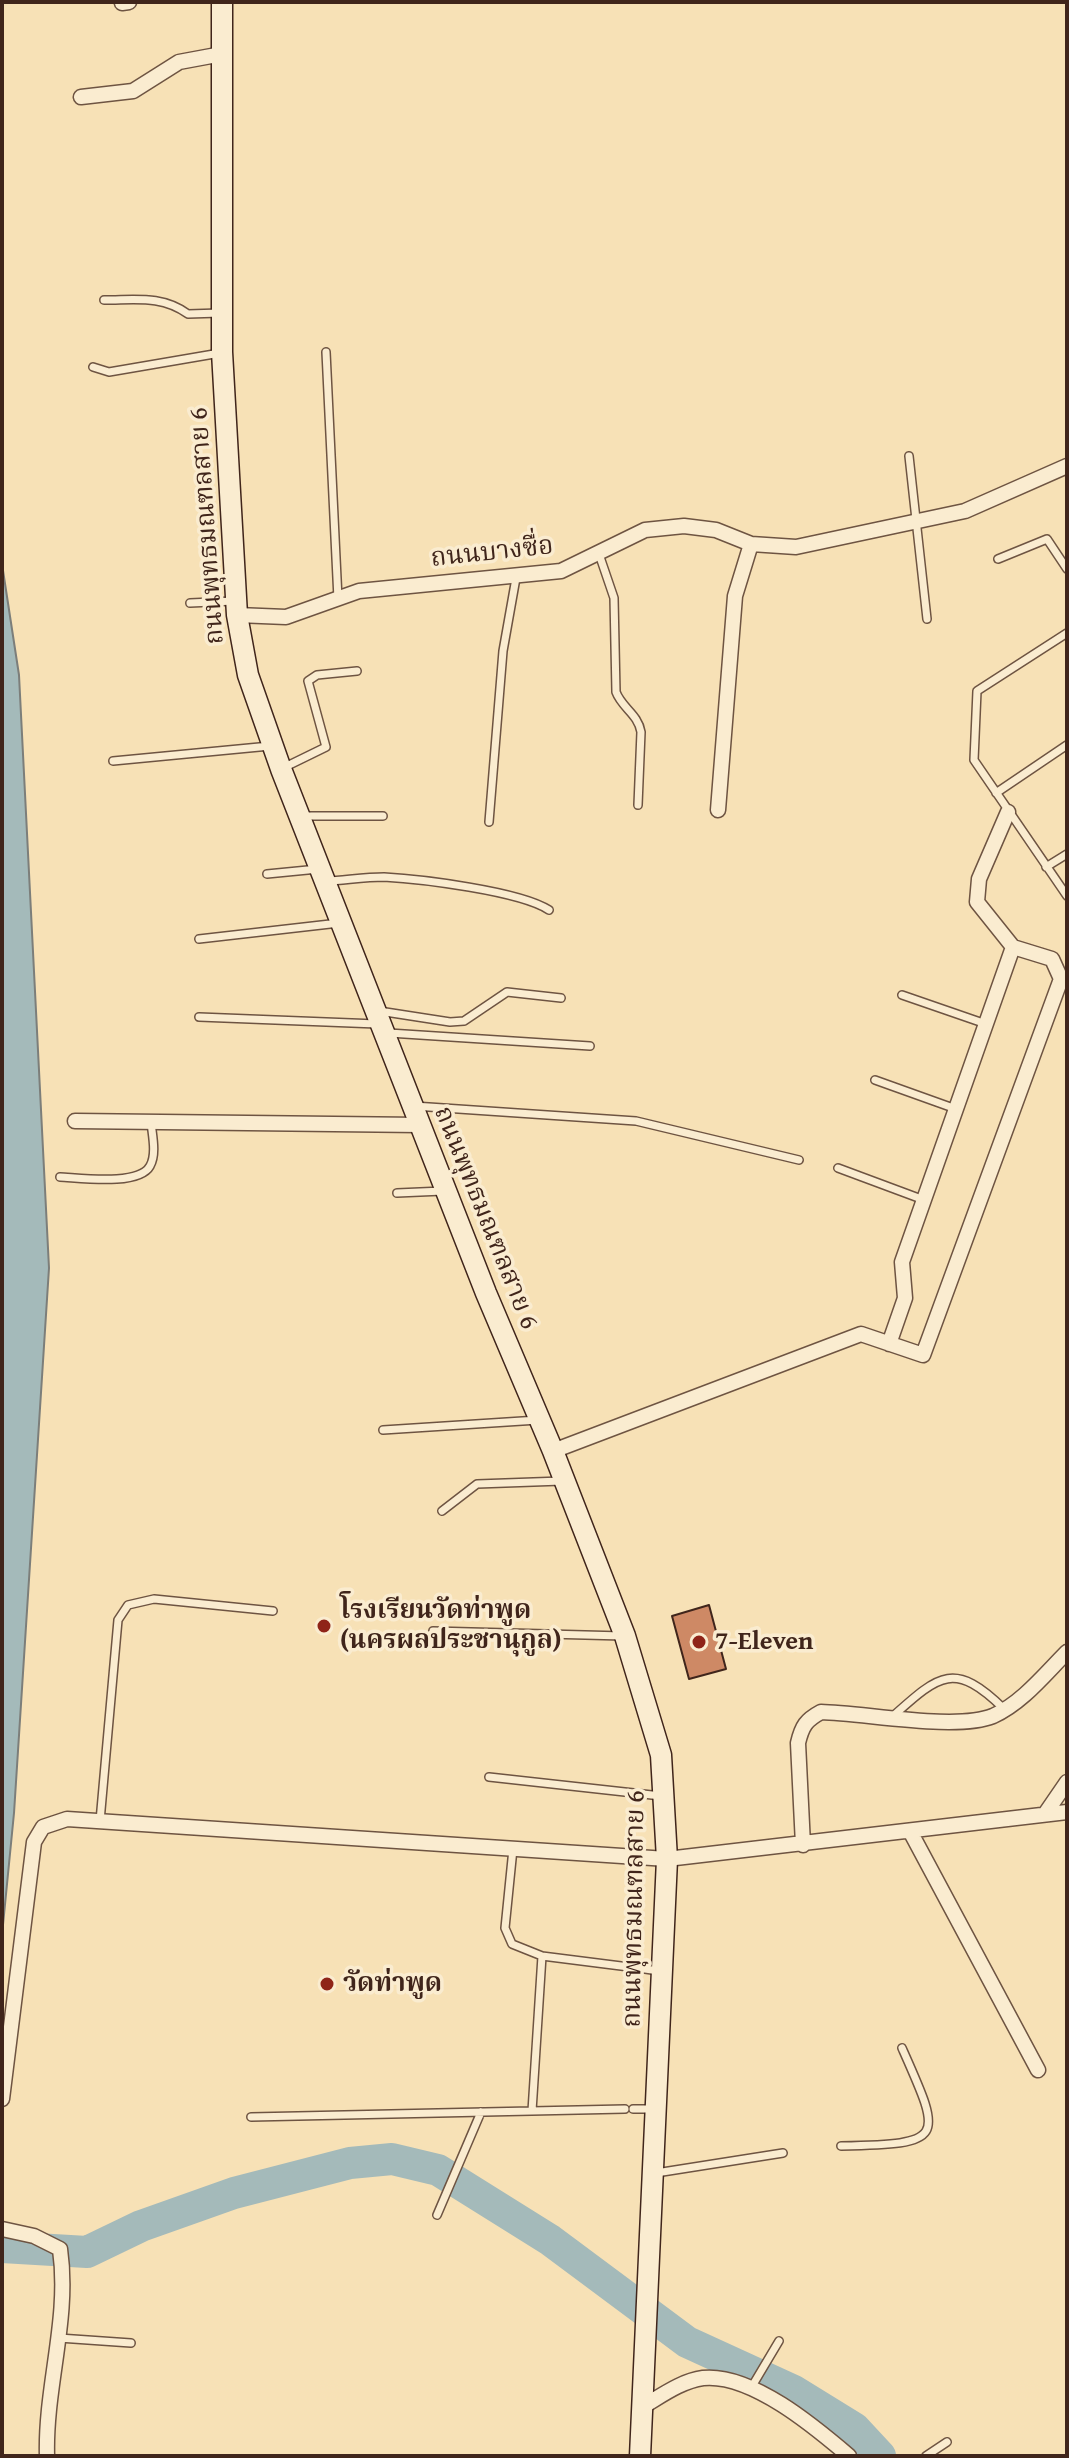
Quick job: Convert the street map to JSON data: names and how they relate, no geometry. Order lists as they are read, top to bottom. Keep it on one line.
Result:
{"streets":{"main road":["ถนนพุทธมณฑลสาย 6"],"street":["ถนนบางซื่อ"]},"crossings":[["ถนนพุทธมณฑลสาย 6","ถนนบางซื่อ"]],"places":["โรงเรียนวัดท่าพูด (นครผลประชานุกูล)","7-Eleven","วัดท่าพูด"]}
